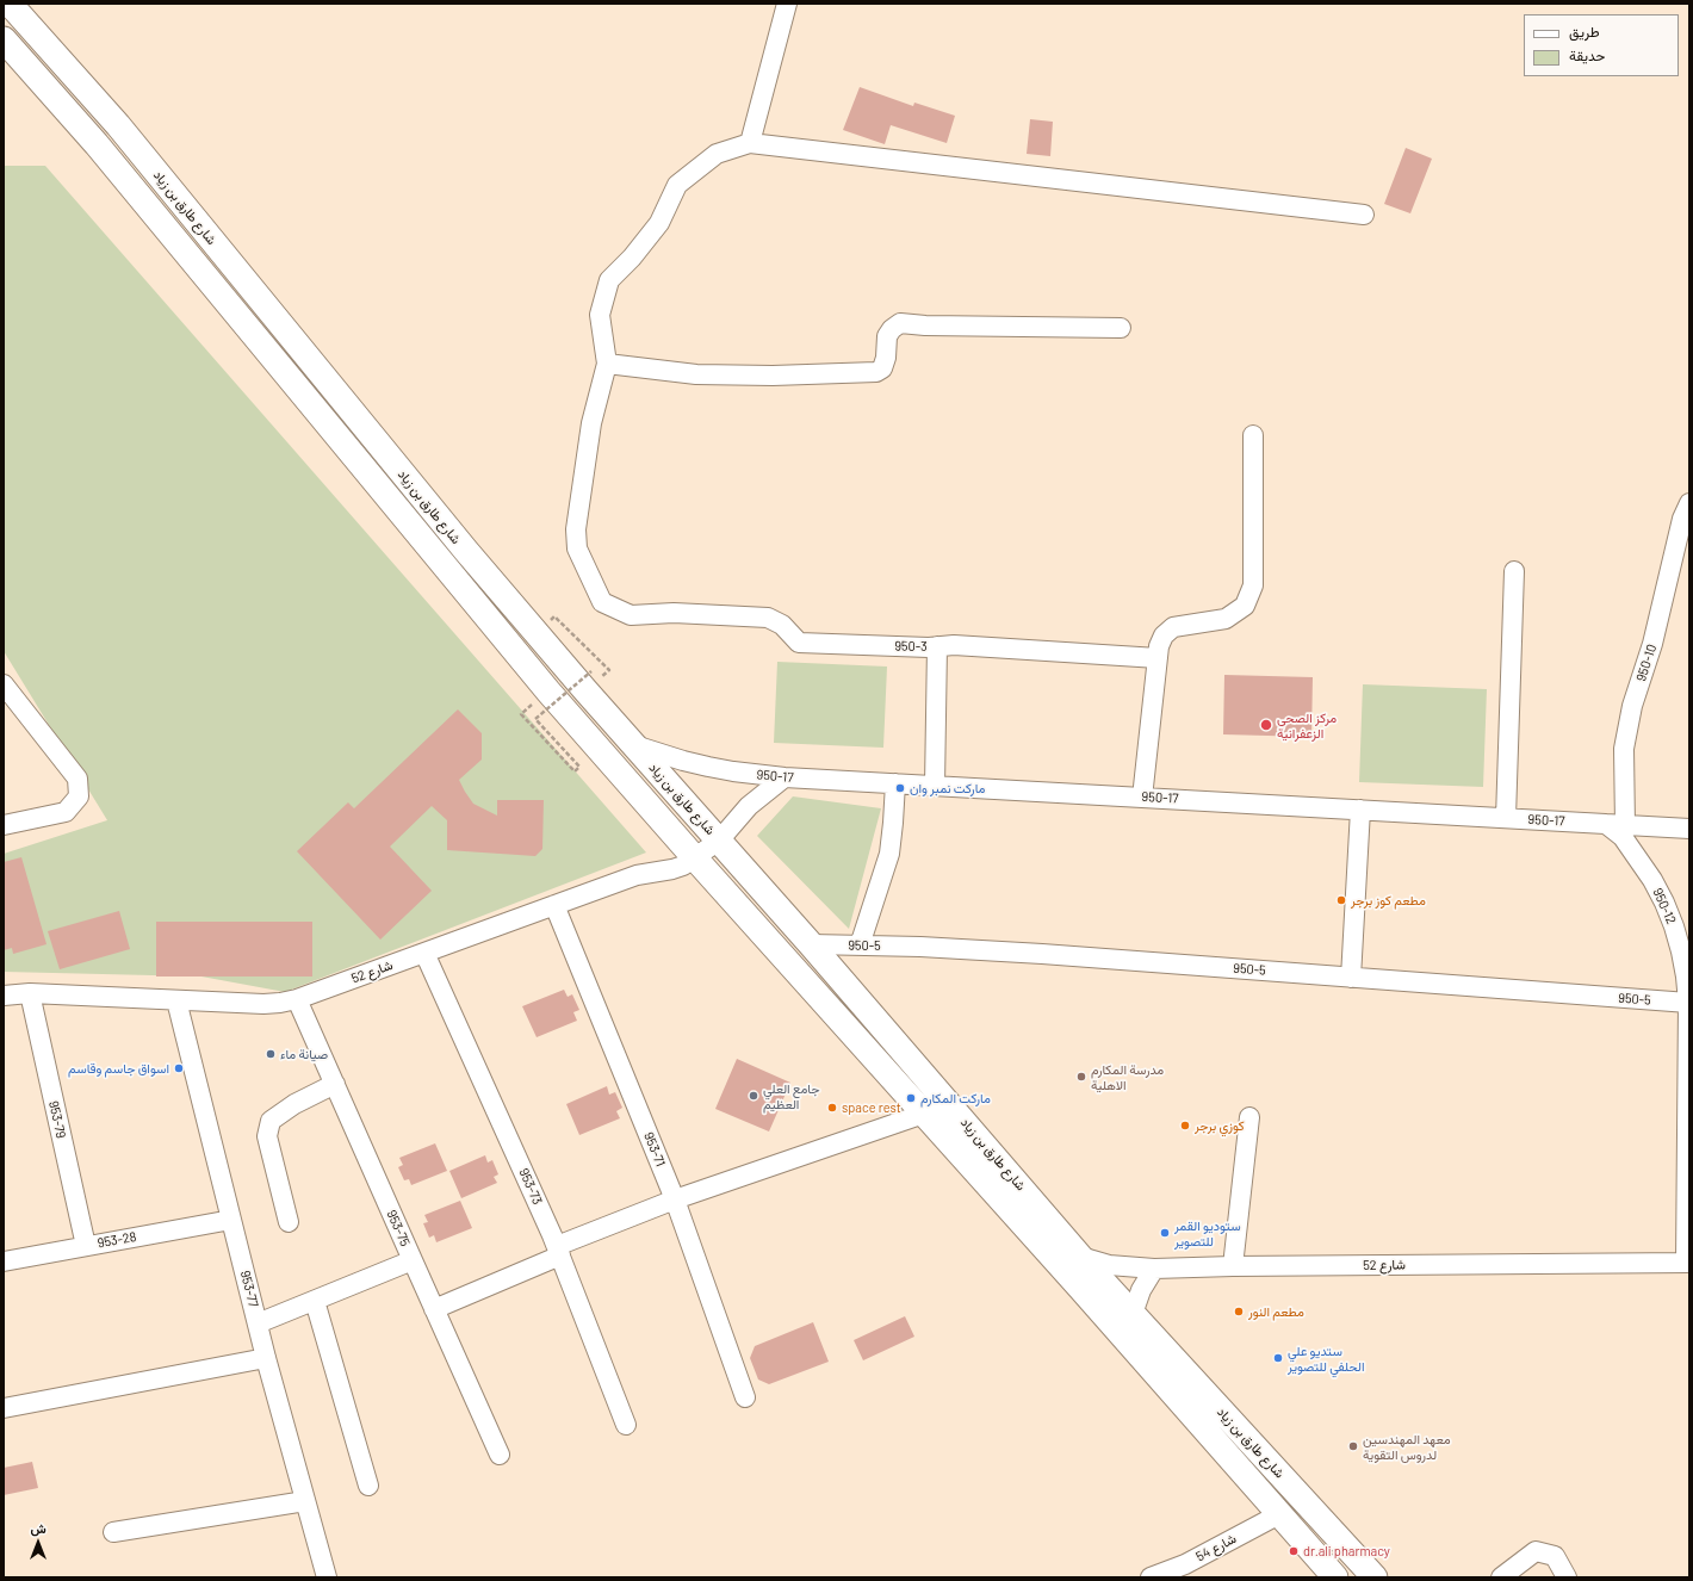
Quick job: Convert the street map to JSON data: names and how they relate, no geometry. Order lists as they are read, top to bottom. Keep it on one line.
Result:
{"streets":{"main road":["شارع طارق بن زياد"],"street":["950-3","950-10","950-17","950-12","950-5","شارع 52","953-79","953-71","953-73","953-75","953-28","953-77","شارع 54"]},"crossings":[["شارع طارق بن زياد","950-17"],["شارع طارق بن زياد","950-5"],["شارع طارق بن زياد","شارع 52"],["شارع طارق بن زياد","شارع 54"],["950-10","950-17"],["950-10","950-12"],["950-17","950-12"],["950-17","شارع 52"],["950-12","950-5"],["950-12","شارع 52"],["شارع 52","953-79"],["شارع 52","953-71"],["شارع 52","953-73"],["شارع 52","953-75"],["شارع 52","953-77"],["953-79","953-28"],["953-28","953-77"]],"places":["مركز الصحي الزعفرانية","ماركت نمبر وان","مطعم كوز برجر","صيانة ماء","اسواق جاسم وقاسم","مدرسة المكارم الاهلية","جامع العلي العظيم","ماركت المكارم","space rest","كوزي برجر","ستوديو القمر للتصوير","مطعم النور","ستديو علي الحلفي للتصوير","معهد المهندسين لدروس التقوية","dr.ali pharmacy"],"legend":["طريق","حديقة"],"north":"top"}
